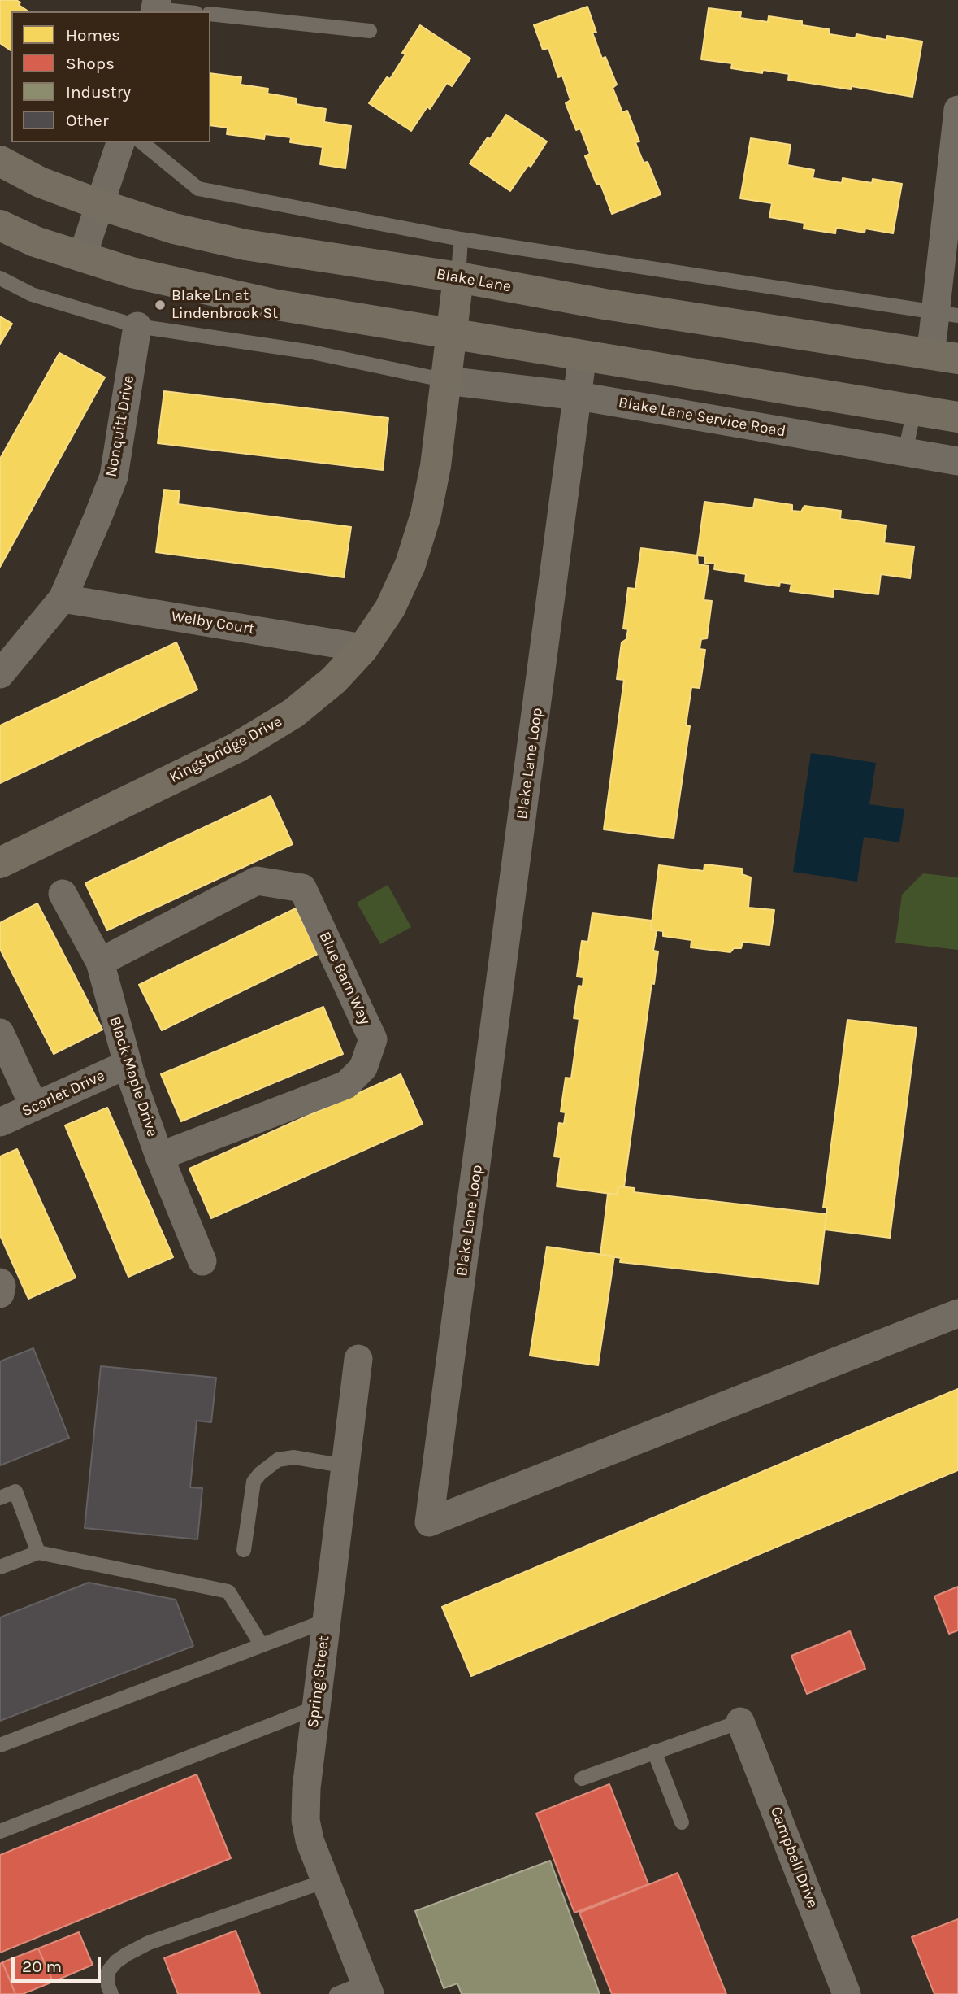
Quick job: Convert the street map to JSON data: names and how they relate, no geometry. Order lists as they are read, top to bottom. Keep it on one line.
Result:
{"streets":{"main road":["Blake Lane","Kingsbridge Drive"],"street":["Blake Lane Service Road","Nonquitt Drive","Welby Court","Blake Lane Loop","Blue Barn Way","Black Maple Drive","Scarlet Drive","Spring Street","Campbell Drive"]},"crossings":[["Blake Lane","Kingsbridge Drive"],["Blake Lane Service Road","Kingsbridge Drive"],["Blake Lane Service Road","Blake Lane Loop"],["Nonquitt Drive","Welby Court"],["Welby Court","Kingsbridge Drive"],["Blue Barn Way","Black Maple Drive"],["Black Maple Drive","Scarlet Drive"]],"places":["Blake Ln at Lindenbrook St"],"legend":["Homes","Shops","Industry","Other"],"scale_bar":"20 m"}
